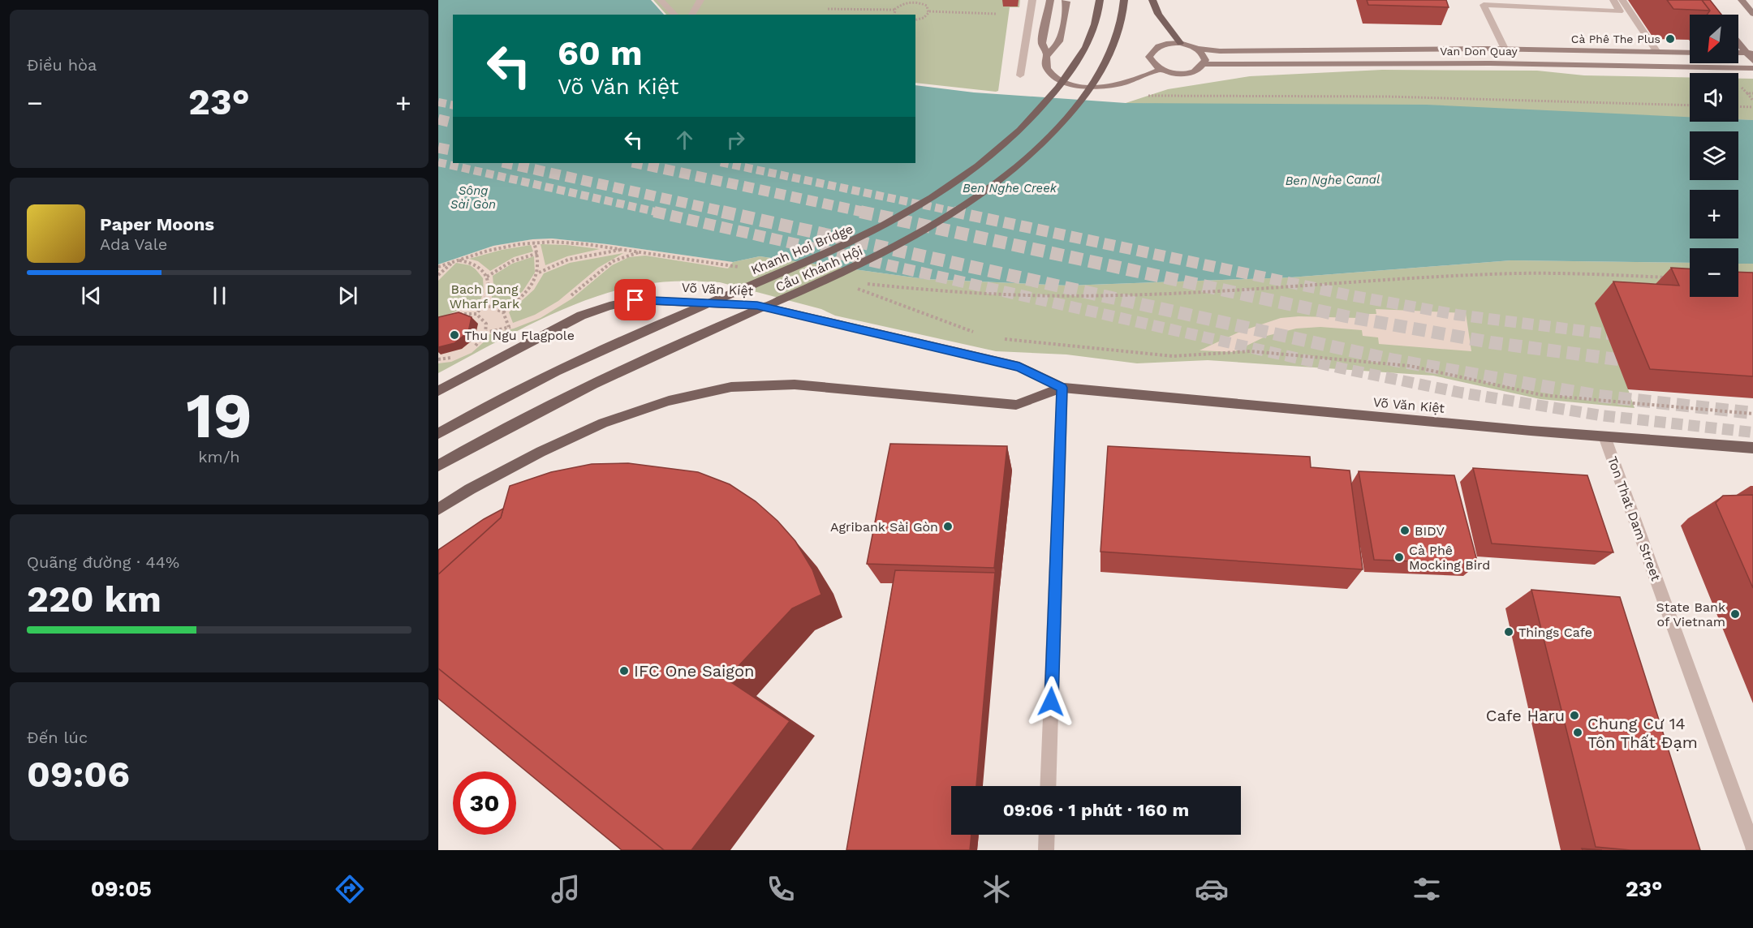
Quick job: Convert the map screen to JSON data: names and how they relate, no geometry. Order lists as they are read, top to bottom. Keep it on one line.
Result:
{"streets":{"main road":["Van Don Quay","Khanh Hoi Bridge","Cầu Khánh Hội","Võ Văn Kiệt"],"street":["Ton That Dam Street"]},"crossings":[["Võ Văn Kiệt","Ton That Dam Street"]],"water":["Ben Nghe Canal","Ben Nghe Creek","Sông Sài Gòn"],"parks":["Bach Dang Wharf Park"],"places":["Cà Phê The Plus","Thu Ngu Flagpole","Agribank Sài Gòn","BIDV","Cà Phê Mocking Bird","State Bank of Vietnam","Things Cafe","IFC One Saigon","Cafe Haru","Chung Cư 14 Tôn Thất Đạm"],"north":"bottom left","page":{"tile":["Điều hòa",["19","km/h"],["Quãng đường · 44%","220 km"],["Đến lúc","09:06"]],"map_buttons":["+","−"],"turn":["60 m","Võ Văn Kiệt"],"heat":["−","23°","+"],"song":["Paper Moons","Ada Vale"],"limit":"30","trip":"09:06 · 1 phút · 160 m","tabs":["09:05","23°"]}}
